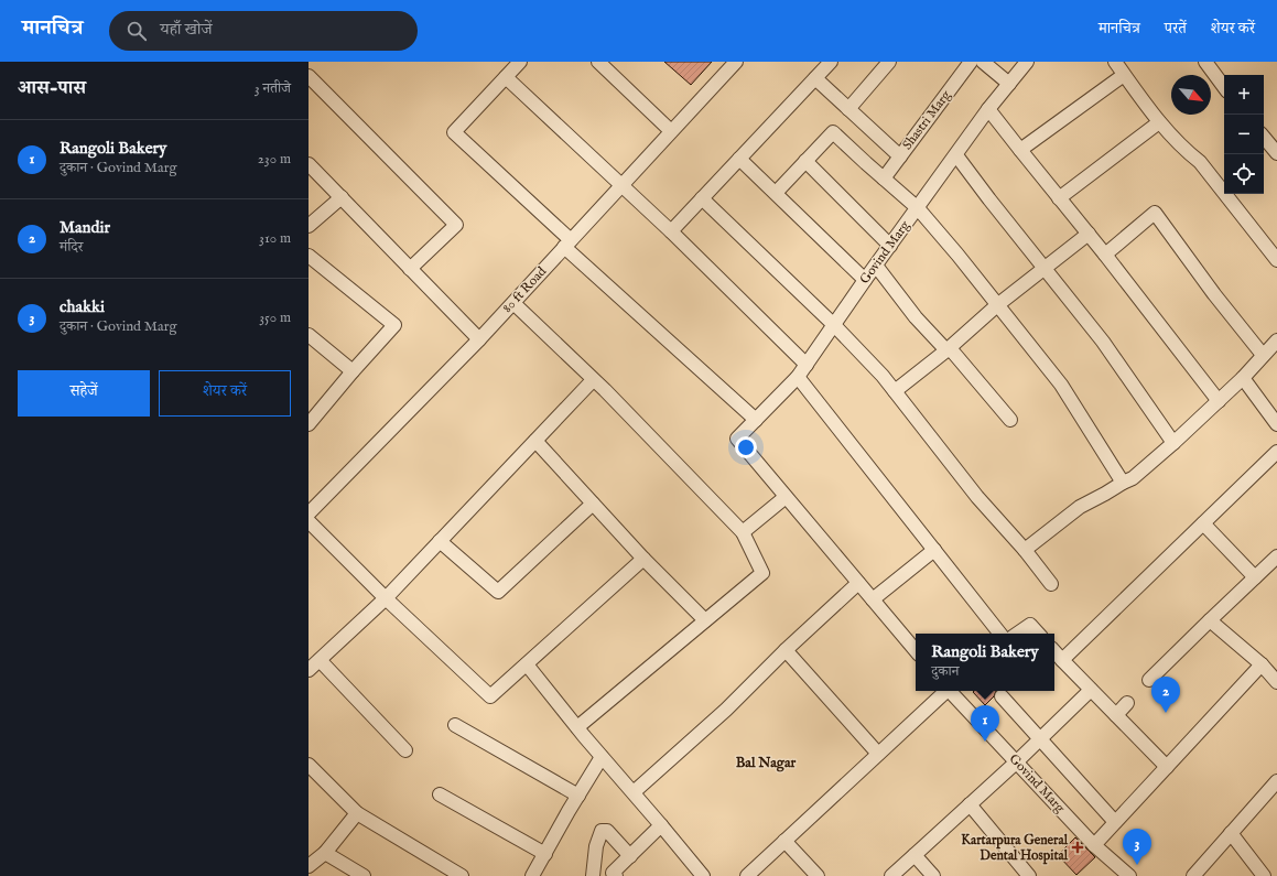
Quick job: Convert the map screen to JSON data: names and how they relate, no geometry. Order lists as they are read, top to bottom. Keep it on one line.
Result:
{"streets":{"street":["Shastri Marg","Govind Marg","80 ft Road"]},"districts":["Bal Nagar"],"places":{"health":["Kartarpura General Dental Hospital"]},"north":"bottom right","page":{"header":"मानचित्र","search":"यहाँ खोजें","nav":["मानचित्र","परतें","शेयर करें"],"heading":["आस-पास","3 नतीजे"],"map_buttons":["+","−"],"list":[{"mark":"1","name":"Rangoli Bakery","note":"दुकान · Govind Marg","value":"230 m"},{"mark":"2","name":"Mandir","note":"मंदिर","value":"310 m"},{"mark":"3","name":"chakki","note":"दुकान · Govind Marg","value":"350 m"}],"buttons":["सहेजें","शेयर करें"],"popup":["Rangoli Bakery","दुकान"],"pins":["2","1","3"]}}
